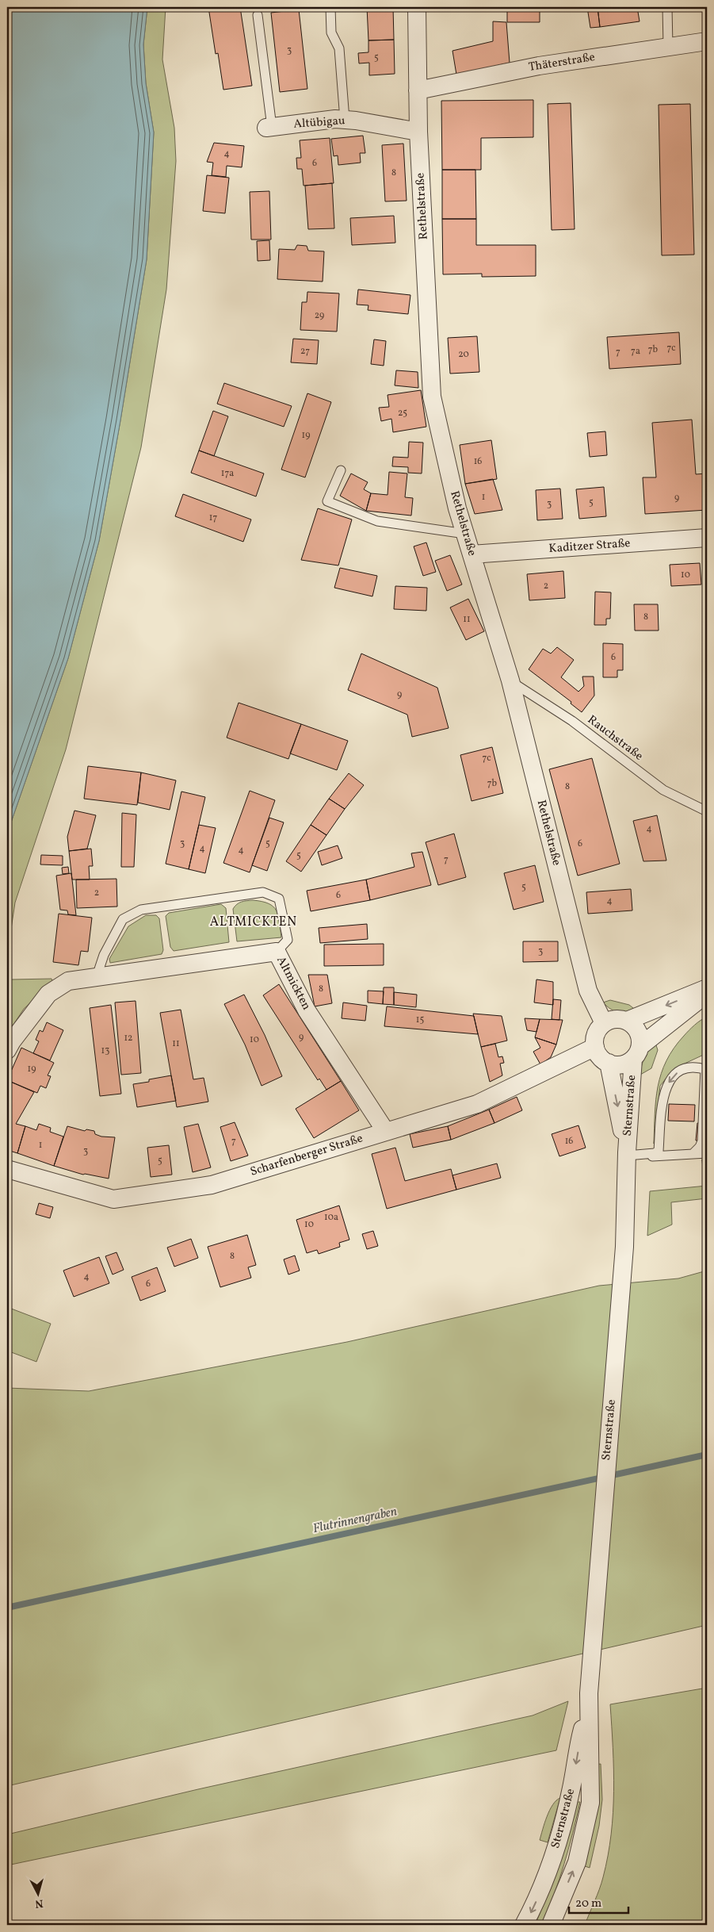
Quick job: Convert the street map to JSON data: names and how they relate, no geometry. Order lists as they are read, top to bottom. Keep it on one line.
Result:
{"streets":{"street":["Thäterstraße","Altübigau","Rethelstraße","Kaditzer Straße","Altmickten","Sternstraße","Scharfenberger Straße"],"lane":["Rauchstraße"]},"crossings":[["Thäterstraße","Rethelstraße"],["Altübigau","Rethelstraße"],["Rethelstraße","Kaditzer Straße"],["Rethelstraße","Rauchstraße"],["Rethelstraße","Sternstraße"],["Rethelstraße","Scharfenberger Straße"],["Altmickten","Scharfenberger Straße"],["Sternstraße","Scharfenberger Straße"]],"districts":["ALTMICKTEN"],"water":["Flutrinnengraben"],"house_numbers":["3","5","4","6","8","29","7c","7b","27","7a","7","20","25","19","16","17a","1","9","5","3","17","10","2","8","11","6","9","7c","7b","8","4","3","5","6","4","4","5","7","5","2","6","4","3","8","15","9","12","10","11","13","19","7","16","1","3","5","10a","10","8","4","6"],"scale_bar":"20 m","north":"bottom"}
